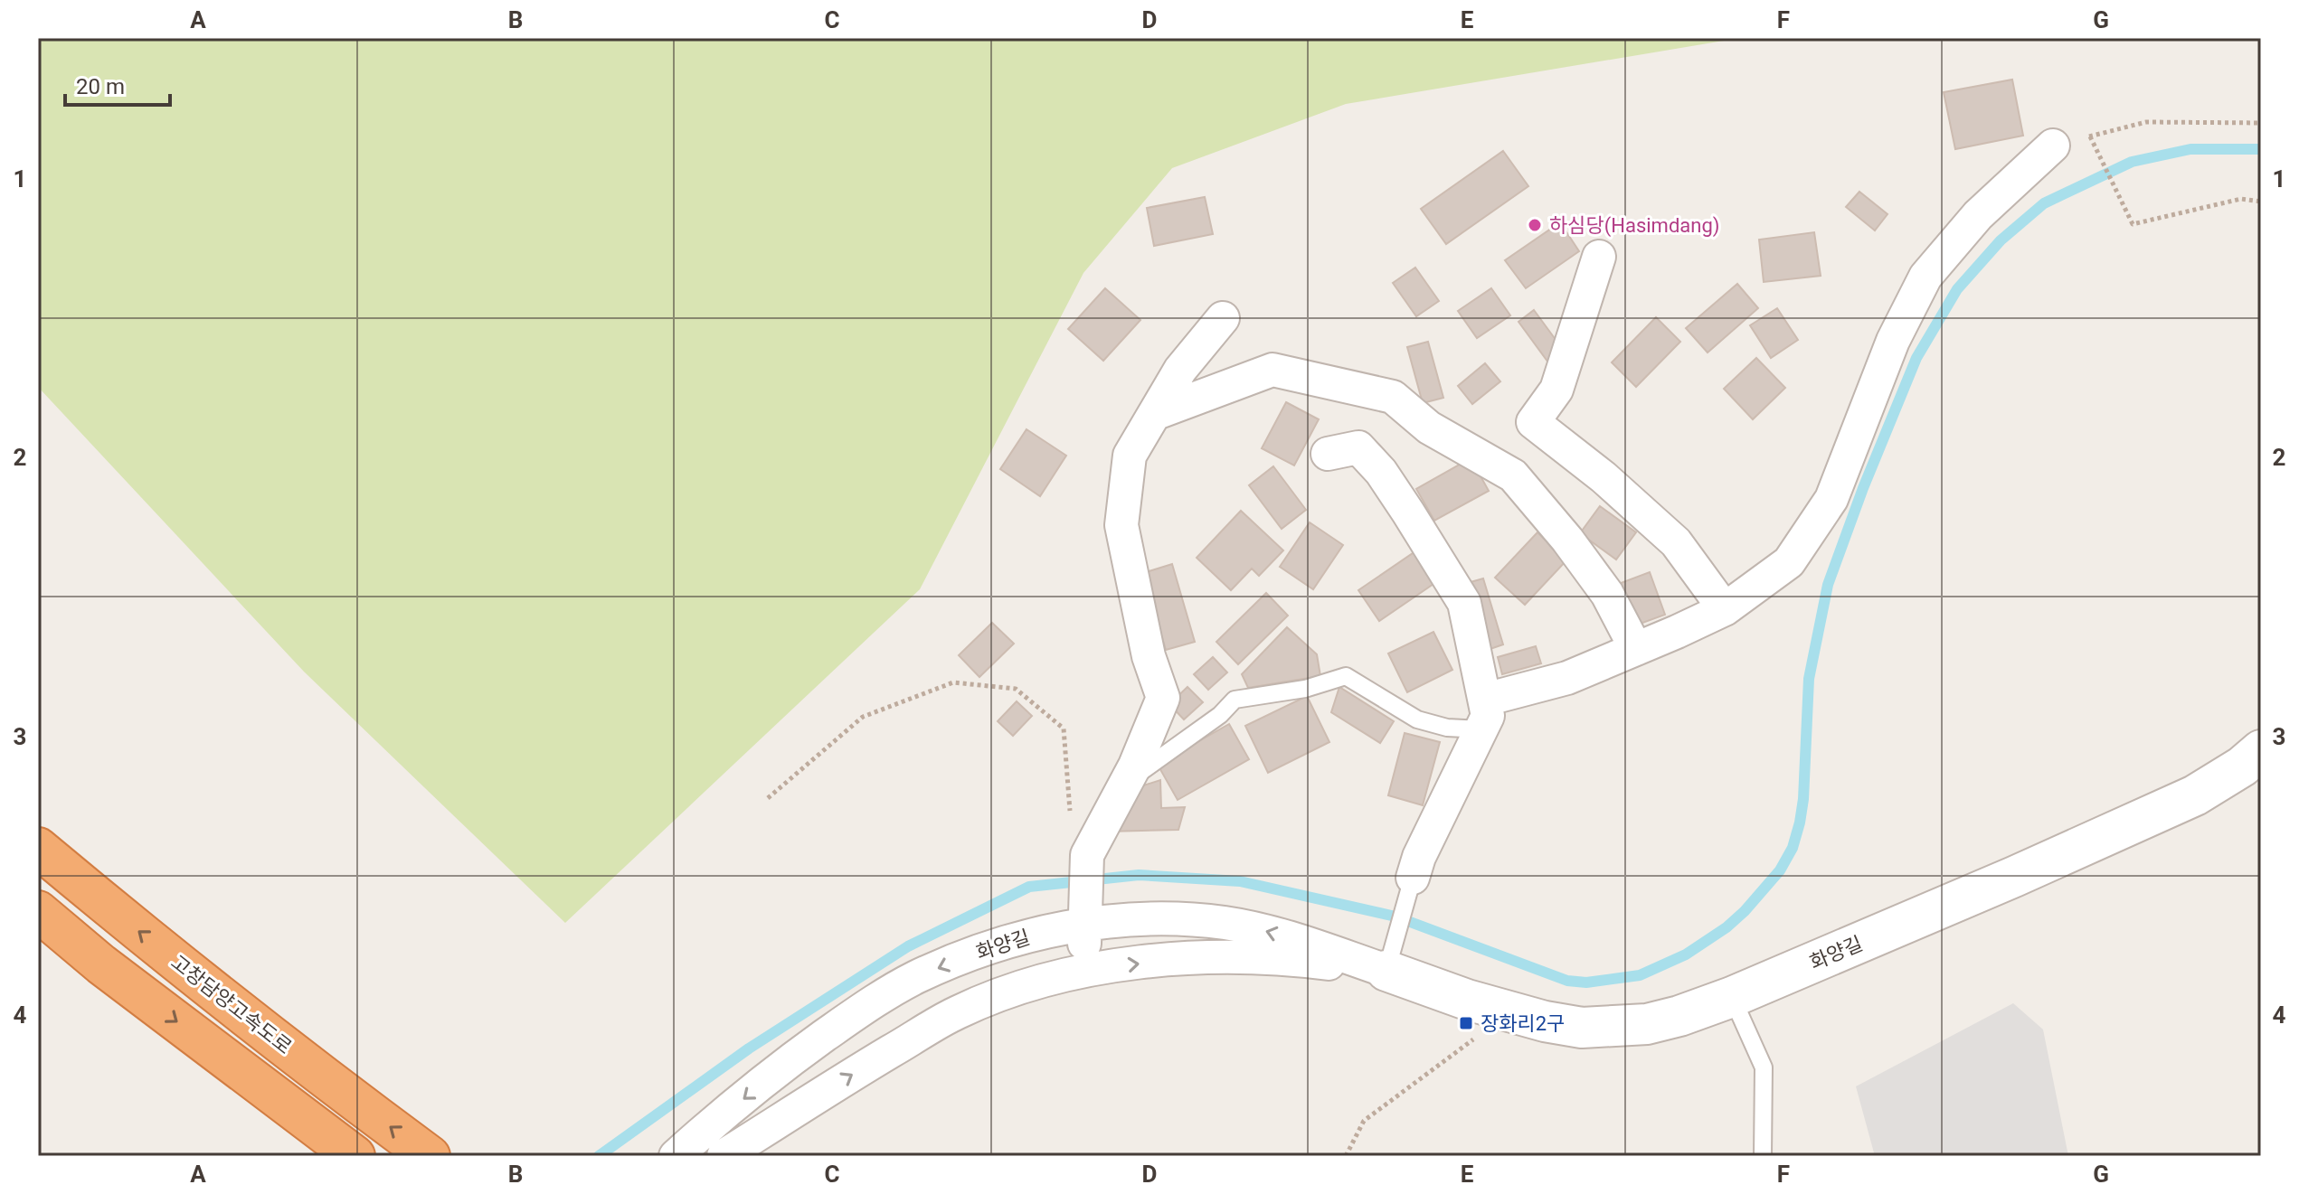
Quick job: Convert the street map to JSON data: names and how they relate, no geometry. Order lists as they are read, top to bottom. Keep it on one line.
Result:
{"streets":{"highway":["고창담양고속도로"],"street":["화양길"]},"places":{"other":["하심당(Hasimdang)"],"transit":["장화리2구"]},"scale_bar":"20 m","grid":{"columns":["A","B","C","D","E","F","G"],"rows":["1","2","3","4"]}}
